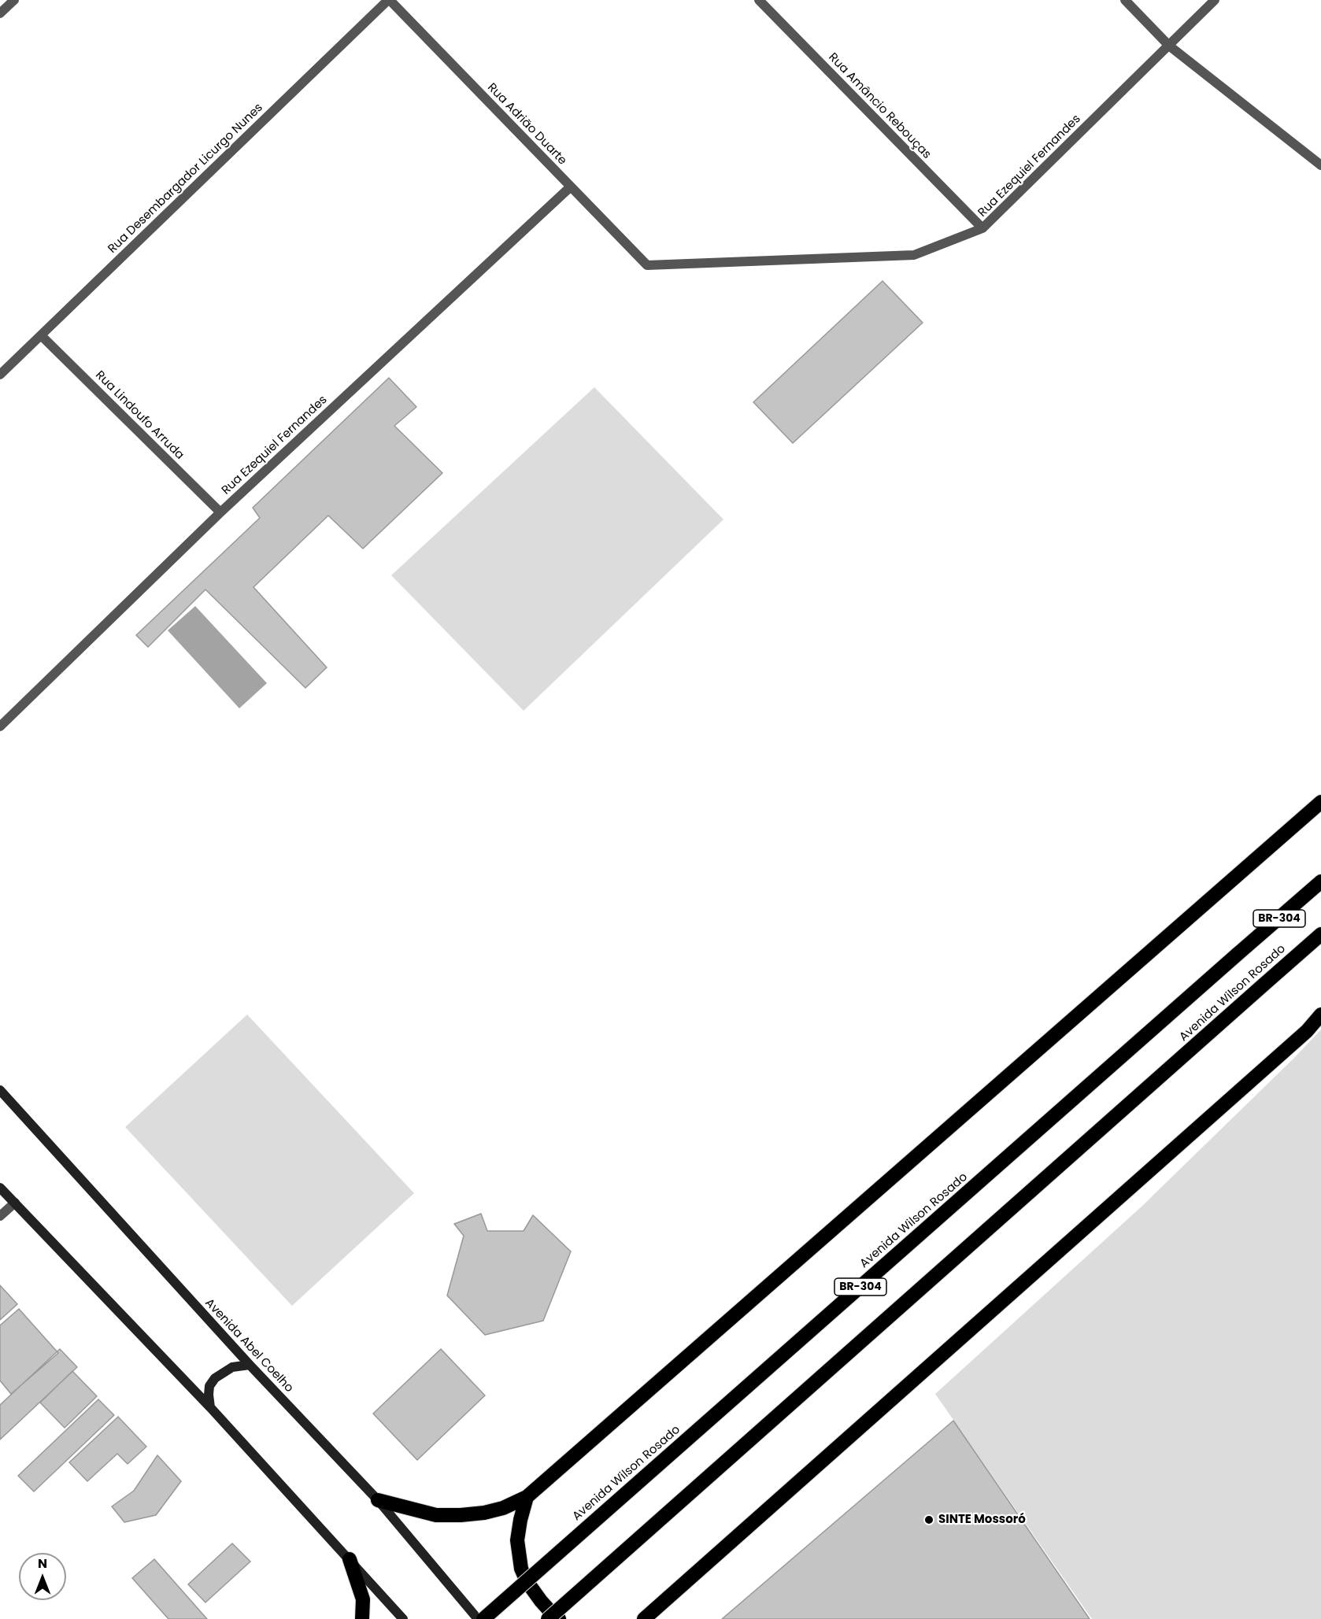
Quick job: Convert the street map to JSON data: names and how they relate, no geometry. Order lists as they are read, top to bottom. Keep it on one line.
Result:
{"streets":{"highway":["BR-304","Avenida Wilson Rosado"],"street":["Rua Amâncio Rebouças","Rua Adrião Duarte","Rua Ezequiel Fernandes","Rua Desembargador Licurgo Nunes","Rua Lindoufo Arruda","Avenida Abel Coelho"]},"crossings":[["Rua Amâncio Rebouças","Rua Ezequiel Fernandes"],["Rua Adrião Duarte","Rua Ezequiel Fernandes"],["Rua Adrião Duarte","Rua Desembargador Licurgo Nunes"],["Rua Ezequiel Fernandes","Rua Lindoufo Arruda"],["Rua Desembargador Licurgo Nunes","Rua Lindoufo Arruda"]],"places":["SINTE Mossoró"],"north":"top"}
